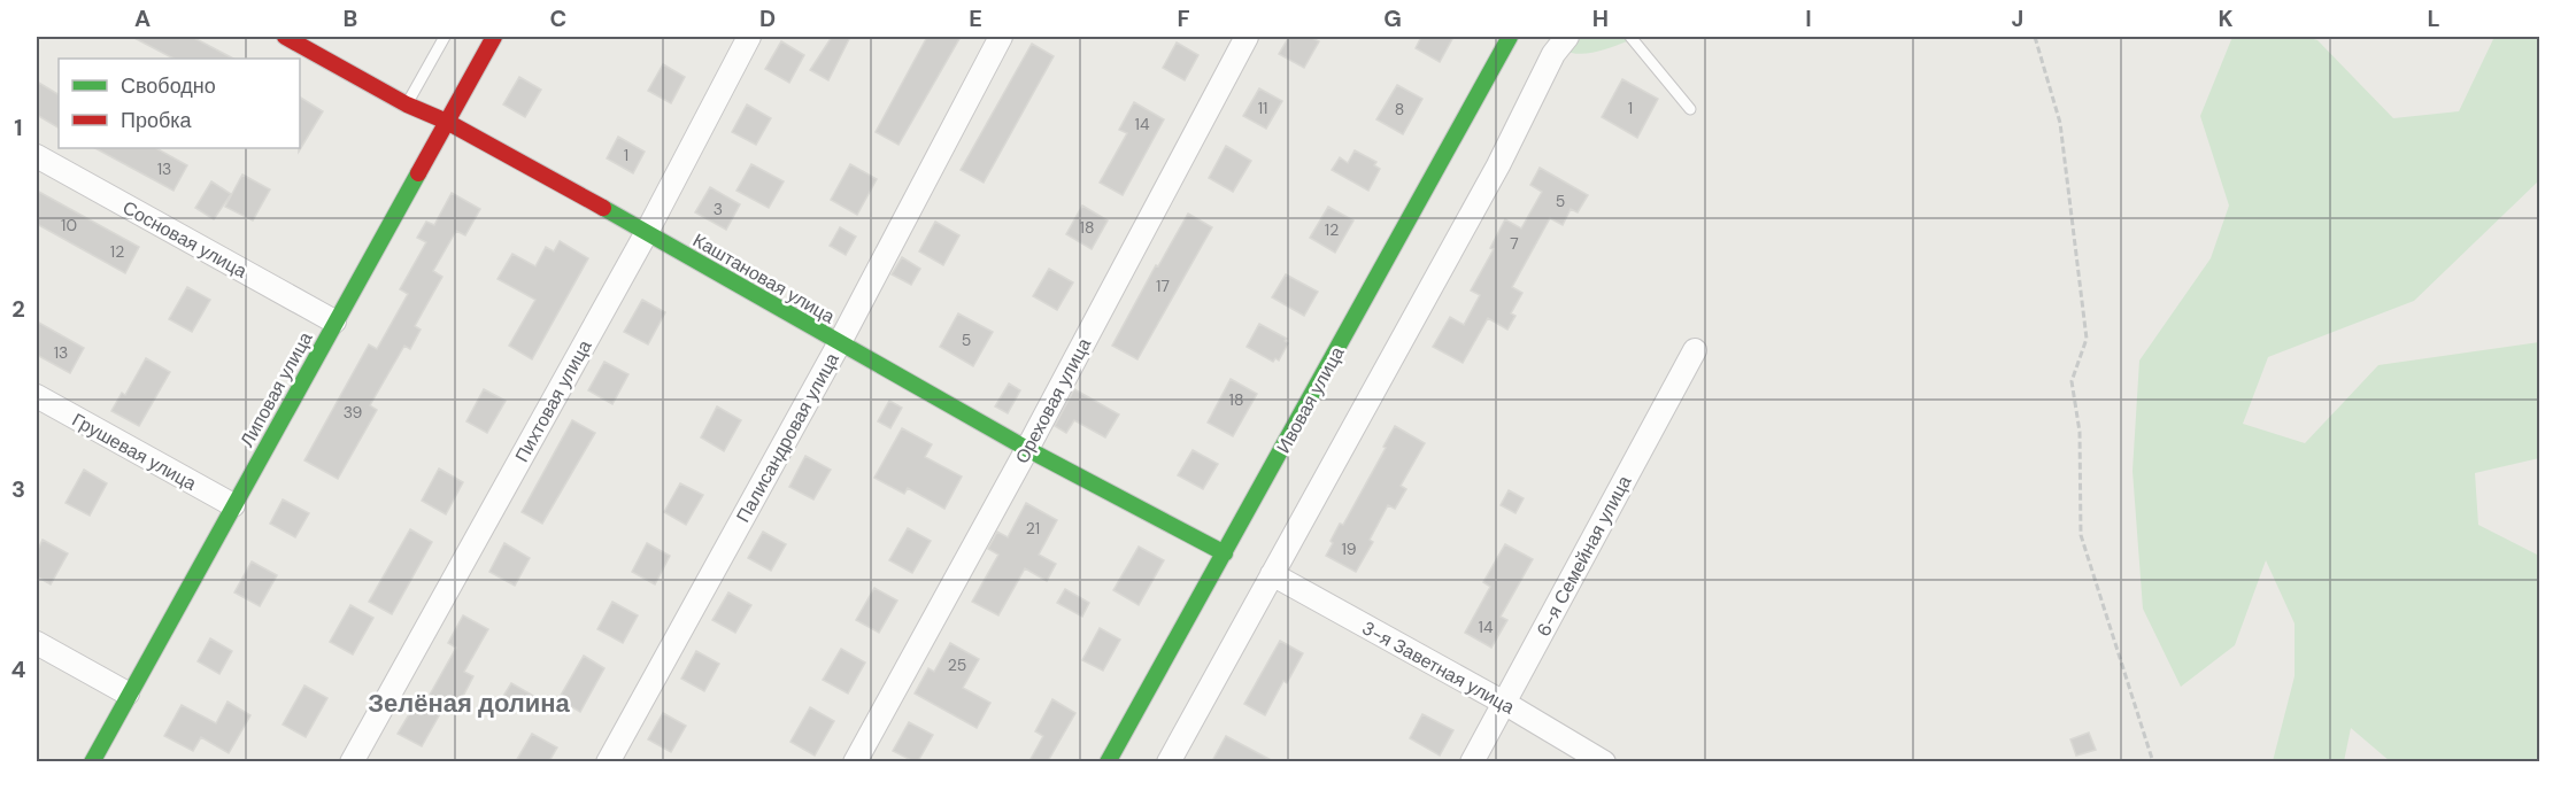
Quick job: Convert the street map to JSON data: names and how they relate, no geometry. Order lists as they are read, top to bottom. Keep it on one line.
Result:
{"streets":{"street":["Сосновая улица","Каштановая улица","Липовая улица","Ивовая улица","Пихтовая улица","Ореховая улица","Палисандровая улица","Грушевая улица","6-я Семейная улица","3-я Заветная улица"]},"crossings":[["Сосновая улица","Липовая улица"],["Каштановая улица","Липовая улица"],["Каштановая улица","Ивовая улица"],["Каштановая улица","Пихтовая улица"],["Каштановая улица","Ореховая улица"],["Каштановая улица","Палисандровая улица"],["Липовая улица","Грушевая улица"],["6-я Семейная улица","3-я Заветная улица"]],"districts":["Зелёная долина"],"house_numbers":["11","1","8","14","1","13","5","3","10","18","12","7","12","17","5","13","18","39","21","19","14","25"],"legend":["Свободно","Пробка"],"grid":{"columns":["A","B","C","D","E","F","G","H","I","J","K","L"],"rows":["1","2","3","4"]}}
